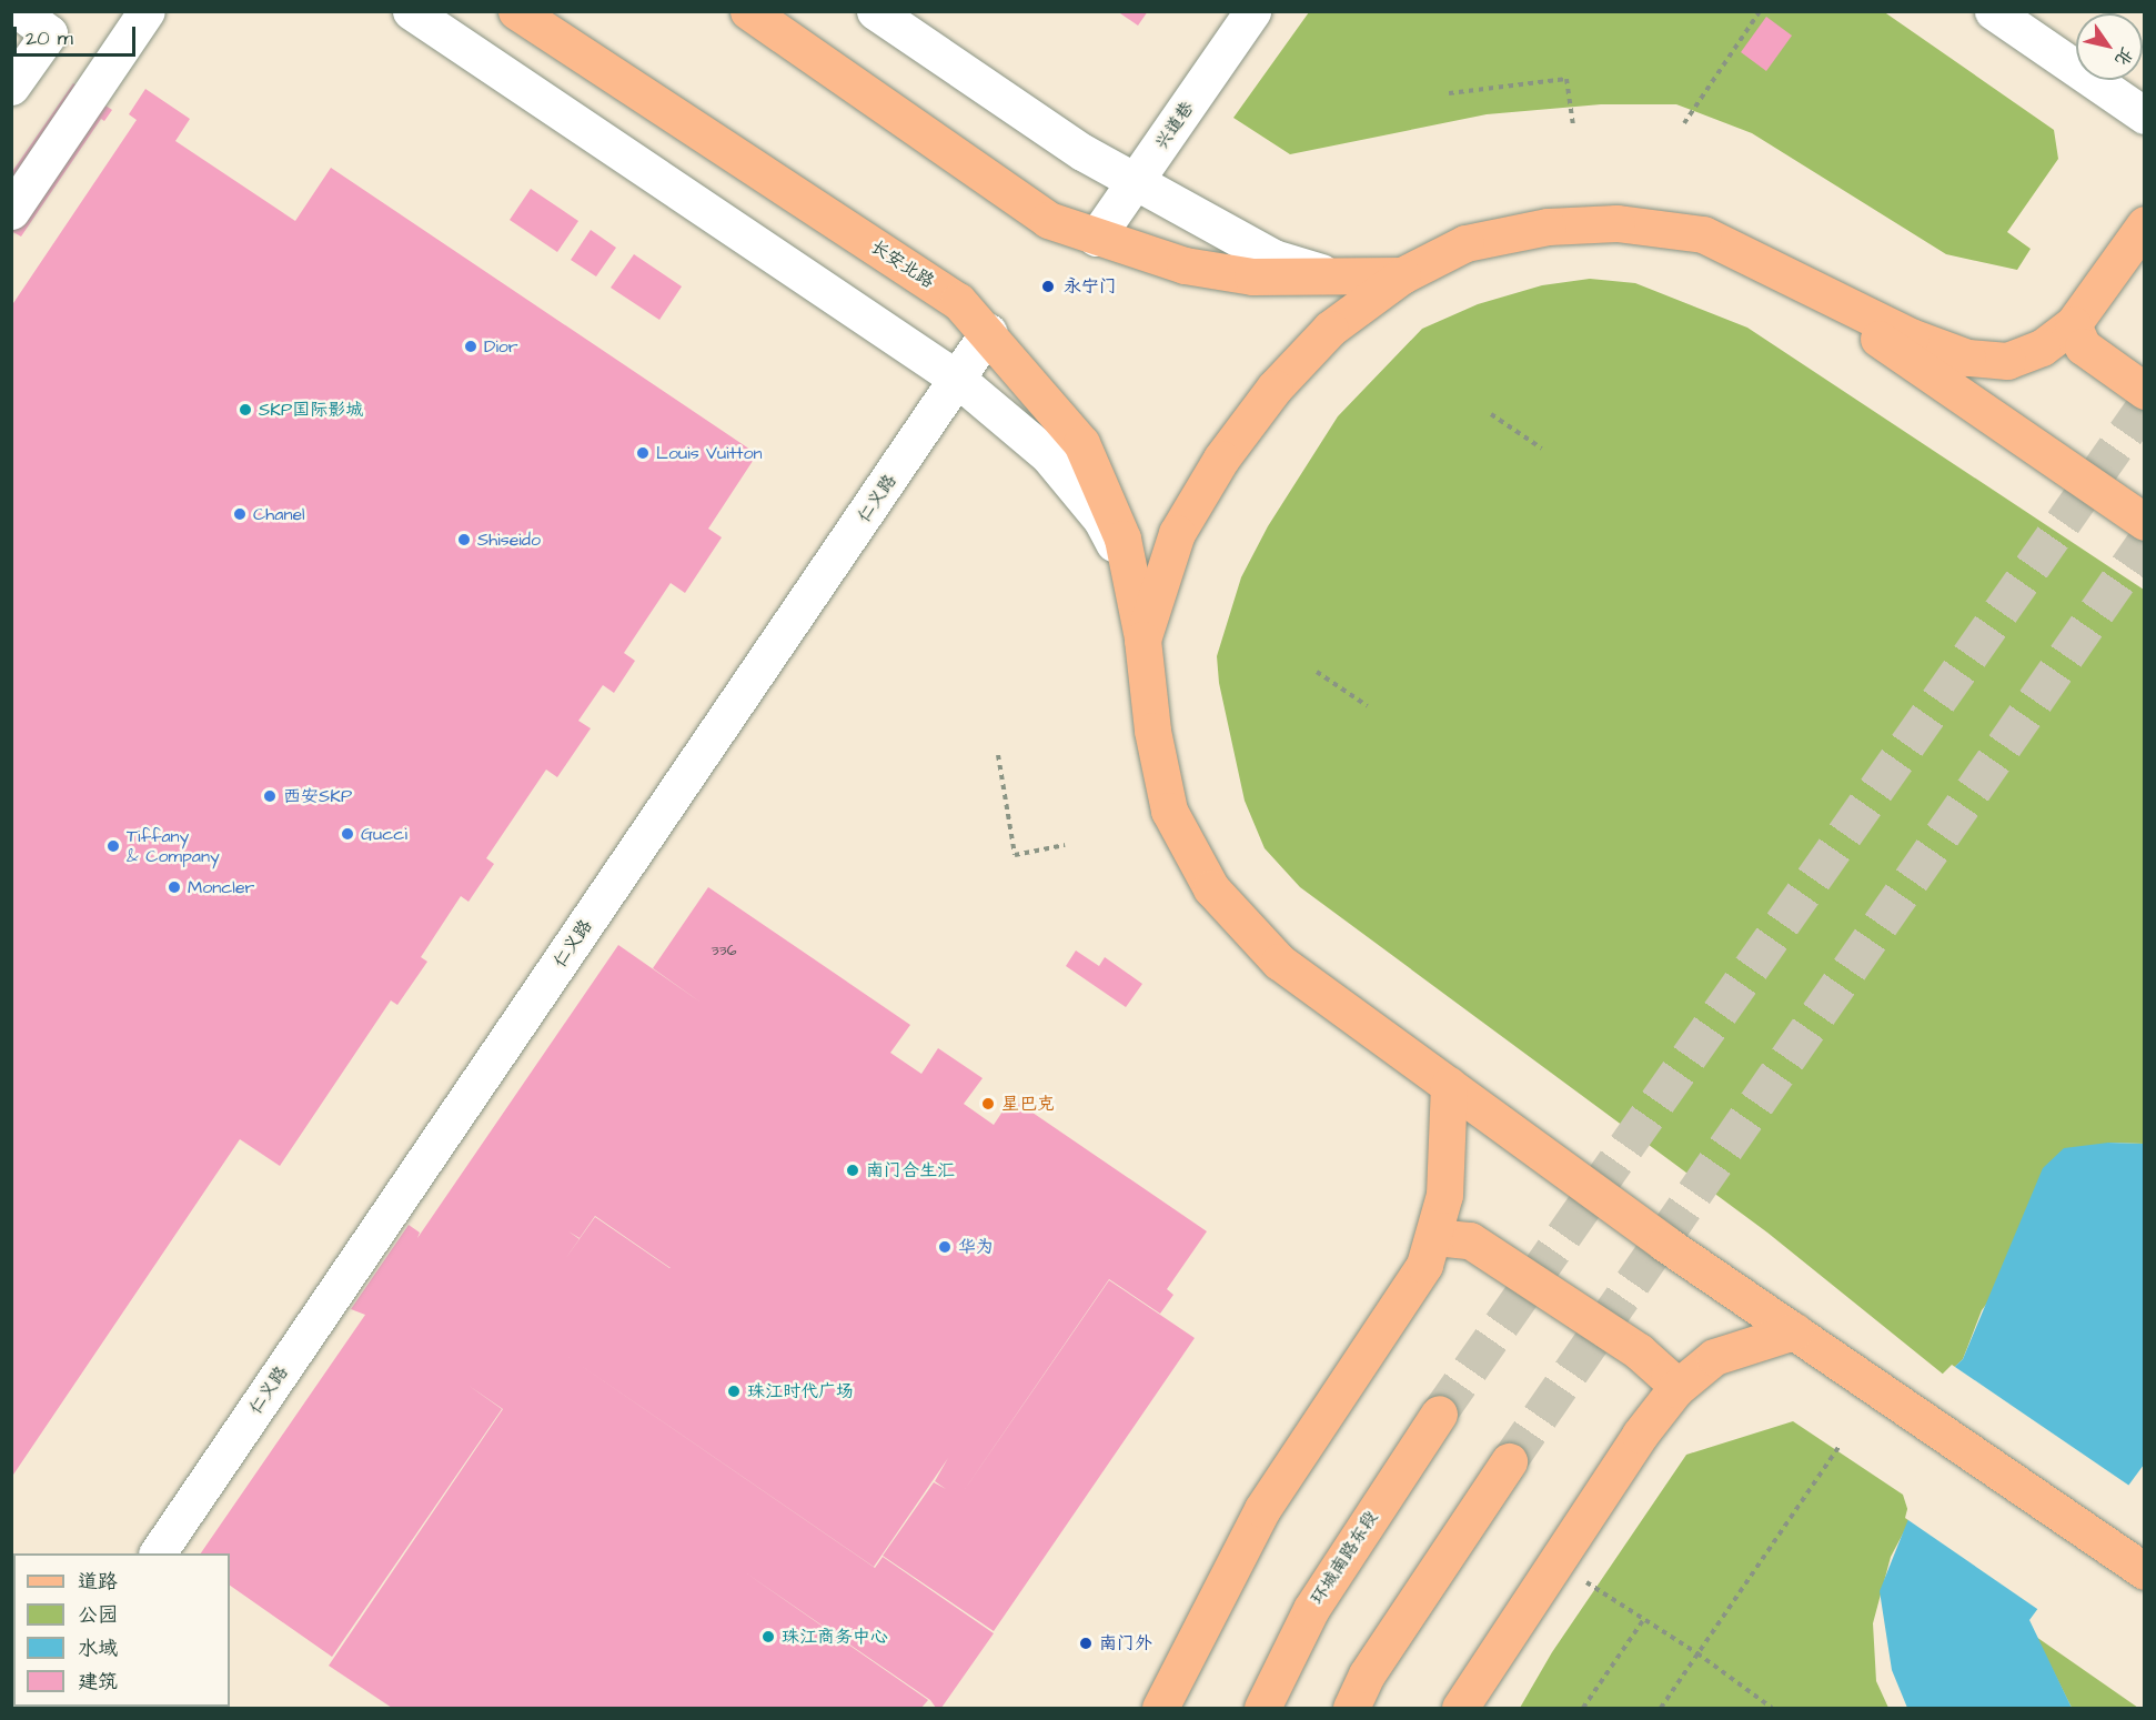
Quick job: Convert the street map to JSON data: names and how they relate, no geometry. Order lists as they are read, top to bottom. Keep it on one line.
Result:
{"streets":{"main road":["长安北路","环城南路东段"],"street":["兴道巷","仁义路"]},"crossings":[["长安北路","仁义路"]],"places":["永宁门","Dior","SKP国际影城","Louis Vuitton","Chanel","Shiseido","西安SKP","Gucci","Tiffany & Company","Moncler","星巴克","南门合生汇","华为","珠江时代广场","珠江商务中心","南门外"],"house_numbers":["336"],"legend":["道路","公园","水域","建筑"],"scale_bar":"20 m","north":"bottom right"}
